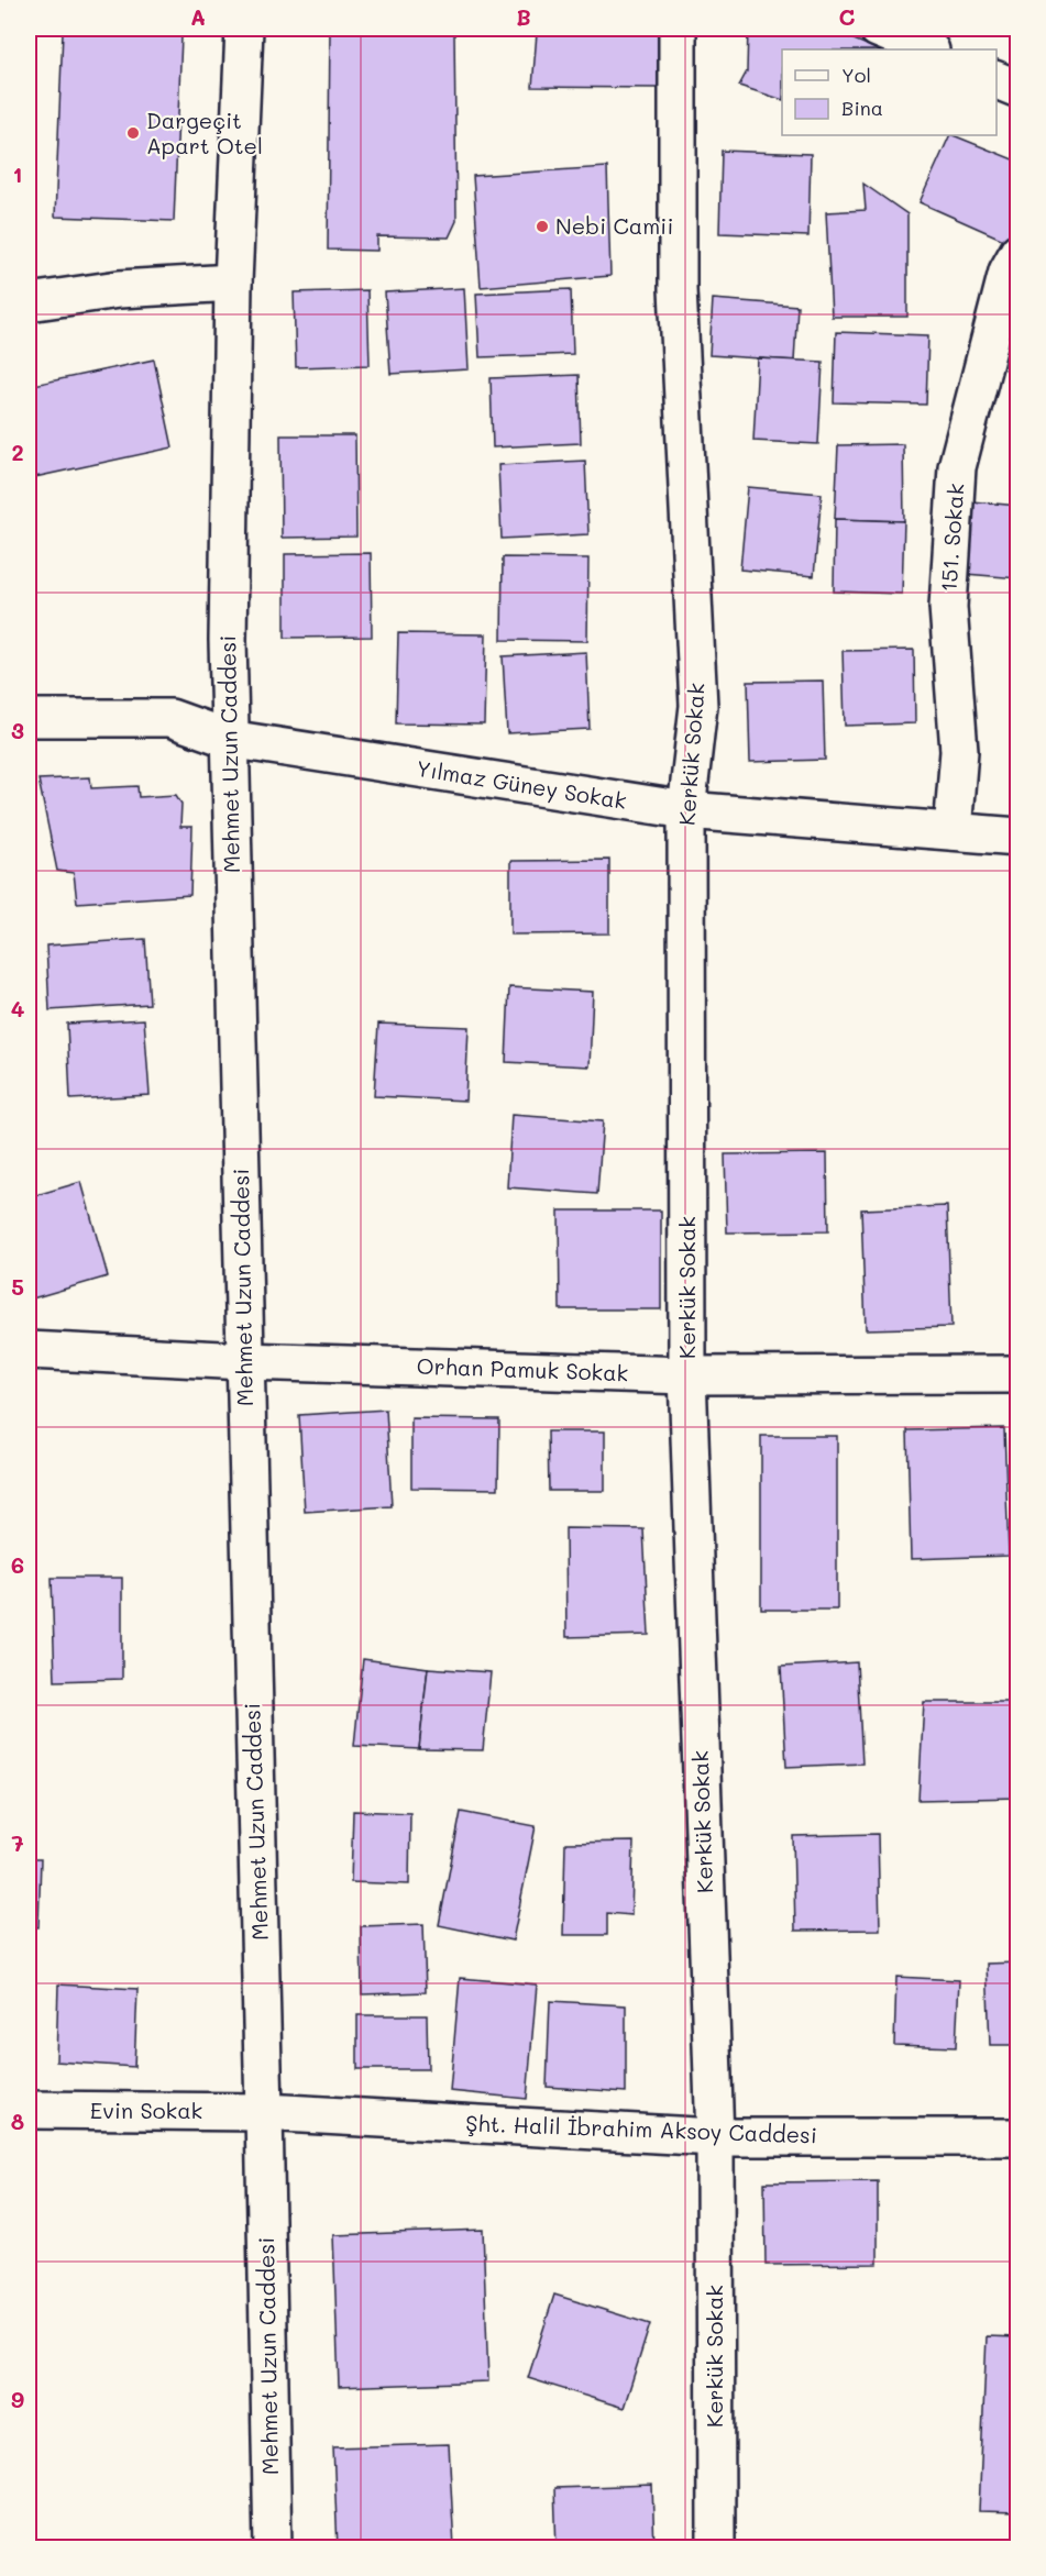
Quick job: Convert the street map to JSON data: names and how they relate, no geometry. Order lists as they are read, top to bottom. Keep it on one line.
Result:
{"streets":{"street":["151. Sokak","Mehmet Uzun Caddesi","Kerkük Sokak","Yılmaz Güney Sokak","Orhan Pamuk Sokak","Evin Sokak","Şht. Halil İbrahim Aksoy Caddesi"]},"crossings":[["151. Sokak","Yılmaz Güney Sokak"],["Mehmet Uzun Caddesi","Yılmaz Güney Sokak"],["Mehmet Uzun Caddesi","Orhan Pamuk Sokak"],["Mehmet Uzun Caddesi","Evin Sokak"],["Mehmet Uzun Caddesi","Şht. Halil İbrahim Aksoy Caddesi"],["Kerkük Sokak","Yılmaz Güney Sokak"],["Kerkük Sokak","Orhan Pamuk Sokak"],["Kerkük Sokak","Şht. Halil İbrahim Aksoy Caddesi"],["Evin Sokak","Şht. Halil İbrahim Aksoy Caddesi"]],"places":["Dargeçit Apart Otel","Nebi Camii"],"legend":["Yol","Bina"],"grid":{"columns":["A","B","C"],"rows":["1","2","3","4","5","6","7","8","9"]}}
